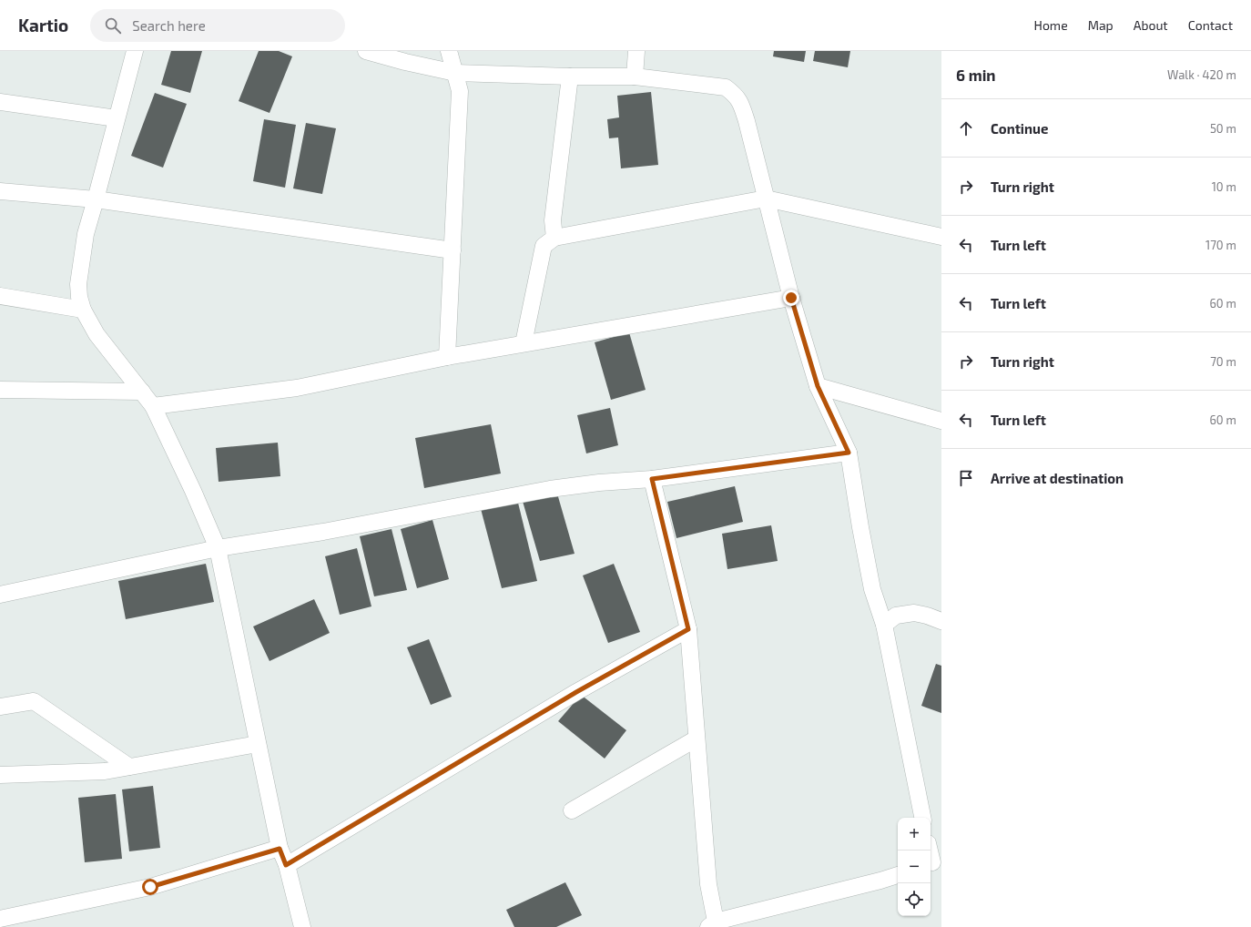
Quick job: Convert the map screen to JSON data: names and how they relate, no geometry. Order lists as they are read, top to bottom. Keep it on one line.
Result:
{"page":{"header":"Kartio","search":"Search here","nav":["Home","Map","About","Contact"],"heading":["6 min","Walk · 420 m"],"list":[["Continue","50 m"],["Turn right","10 m"],["Turn left","170 m"],["Turn left","60 m"],["Turn right","70 m"],["Turn left","60 m"],"Arrive at destination"],"map_buttons":["+","−"]}}
